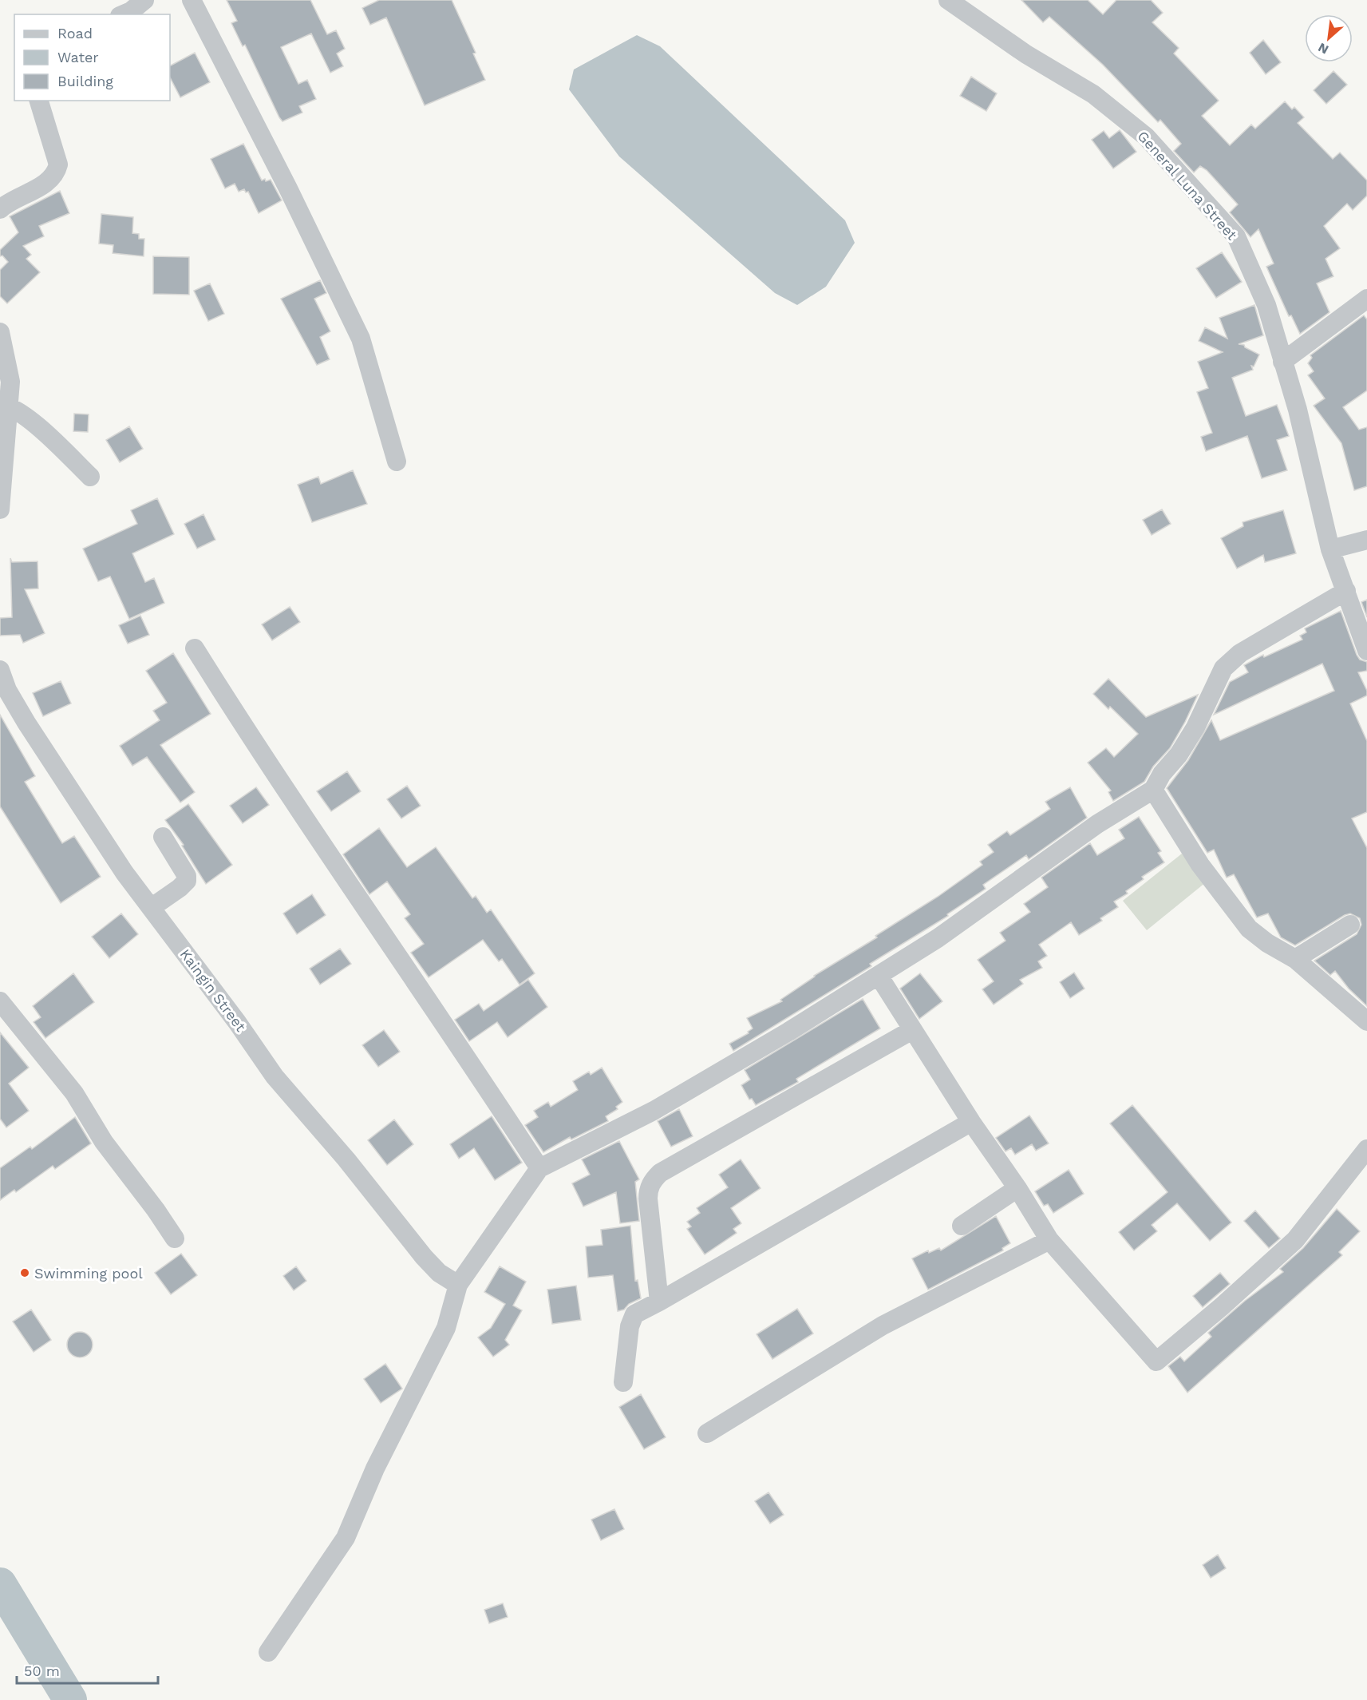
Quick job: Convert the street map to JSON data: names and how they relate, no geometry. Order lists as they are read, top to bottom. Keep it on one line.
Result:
{"streets":{"street":["General Luna Street","Kaingin Street"]},"places":["Swimming pool"],"legend":["Road","Water","Building"],"scale_bar":"50 m","north":"bottom left"}
